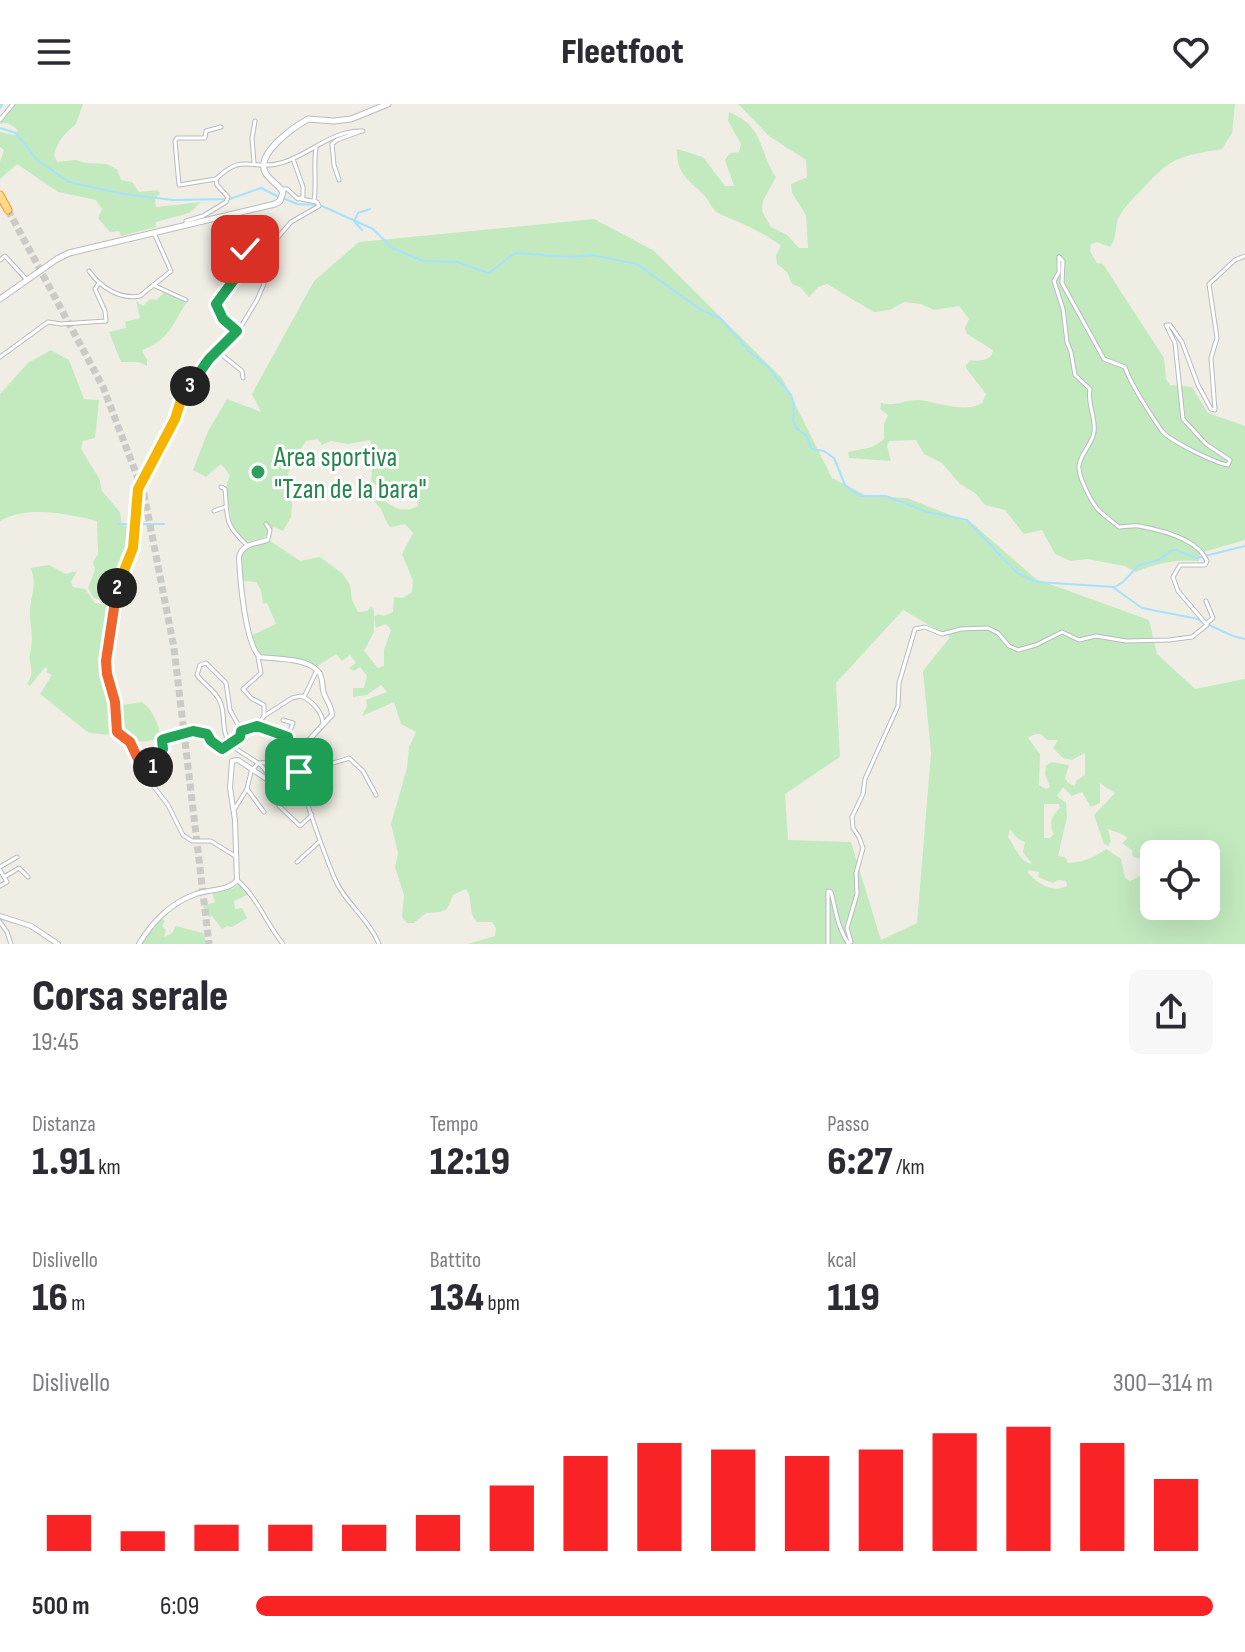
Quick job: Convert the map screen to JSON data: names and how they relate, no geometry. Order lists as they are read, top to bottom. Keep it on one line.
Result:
{"places":["Area sportiva \"Tzan de la bara\""],"page":{"header":"Fleetfoot","pins":["3","2","1"],"heading":["Corsa serale","19:45"],"stats":[["Distanza","1.91 km"],["Tempo","12:19"],["Passo","6:27 /km"],["Dislivello","16 m"],["Battito","134 bpm"],["kcal","119"]],"chart":["Dislivello","300–314 m"],"list":[{"name":"500 m","note":"6:09"}]}}
